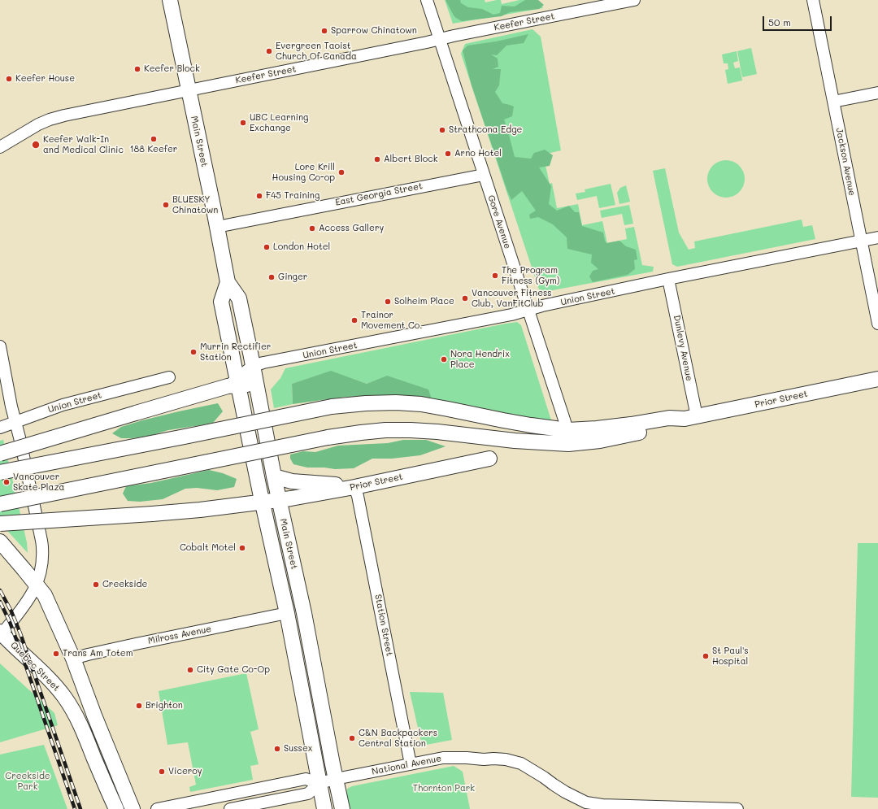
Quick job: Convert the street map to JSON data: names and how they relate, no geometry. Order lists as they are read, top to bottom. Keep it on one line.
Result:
{"streets":{"main road":["Main Street","Prior Street","Quebec Street"],"street":["Keefer Street","Jackson Avenue","East Georgia Street","Gore Avenue","Union Street","Dunlevy Avenue","Station Street","Milross Avenue","National Avenue"]},"crossings":[["Keefer Street","Main Street"],["Keefer Street","Gore Avenue"],["Main Street","East Georgia Street"],["Main Street","Union Street"],["Main Street","Prior Street"],["Main Street","Milross Avenue"],["Main Street","National Avenue"],["Jackson Avenue","Union Street"],["East Georgia Street","Gore Avenue"],["Gore Avenue","Union Street"],["Gore Avenue","Prior Street"],["Union Street","Dunlevy Avenue"],["Union Street","Quebec Street"],["Dunlevy Avenue","Prior Street"],["Prior Street","Station Street"],["Station Street","National Avenue"]],"parks":["Creekside Park","Thornton Park"],"places":["Sparrow Chinatown","Evergreen Taoist Church Of Canada","Keefer Block","Keefer House","UBC Learning Exchange","Strathcona Edge","188 Keefer","Keefer Walk-In and Medical Clinic","Arno Hotel","Albert Block","Lore Krill Housing Co-op","F45 Training","BLUESKY Chinatown","Access Gallery","London Hotel","The Program Fitness (Gym)","Ginger","Vancouver Fitness Club, VanFitClub","Solheim Place","Trainor Movement Co.","Murrin Rectifier Station","Nora Hendrix Place","Vancouver Skate Plaza","Cobalt Motel","Creekside","Trans Am Totem","St Paul's Hospital","City Gate Co-Op","Brighton","C&N Backpackers Central Station","Sussex","Viceroy"],"scale_bar":"50 m"}
